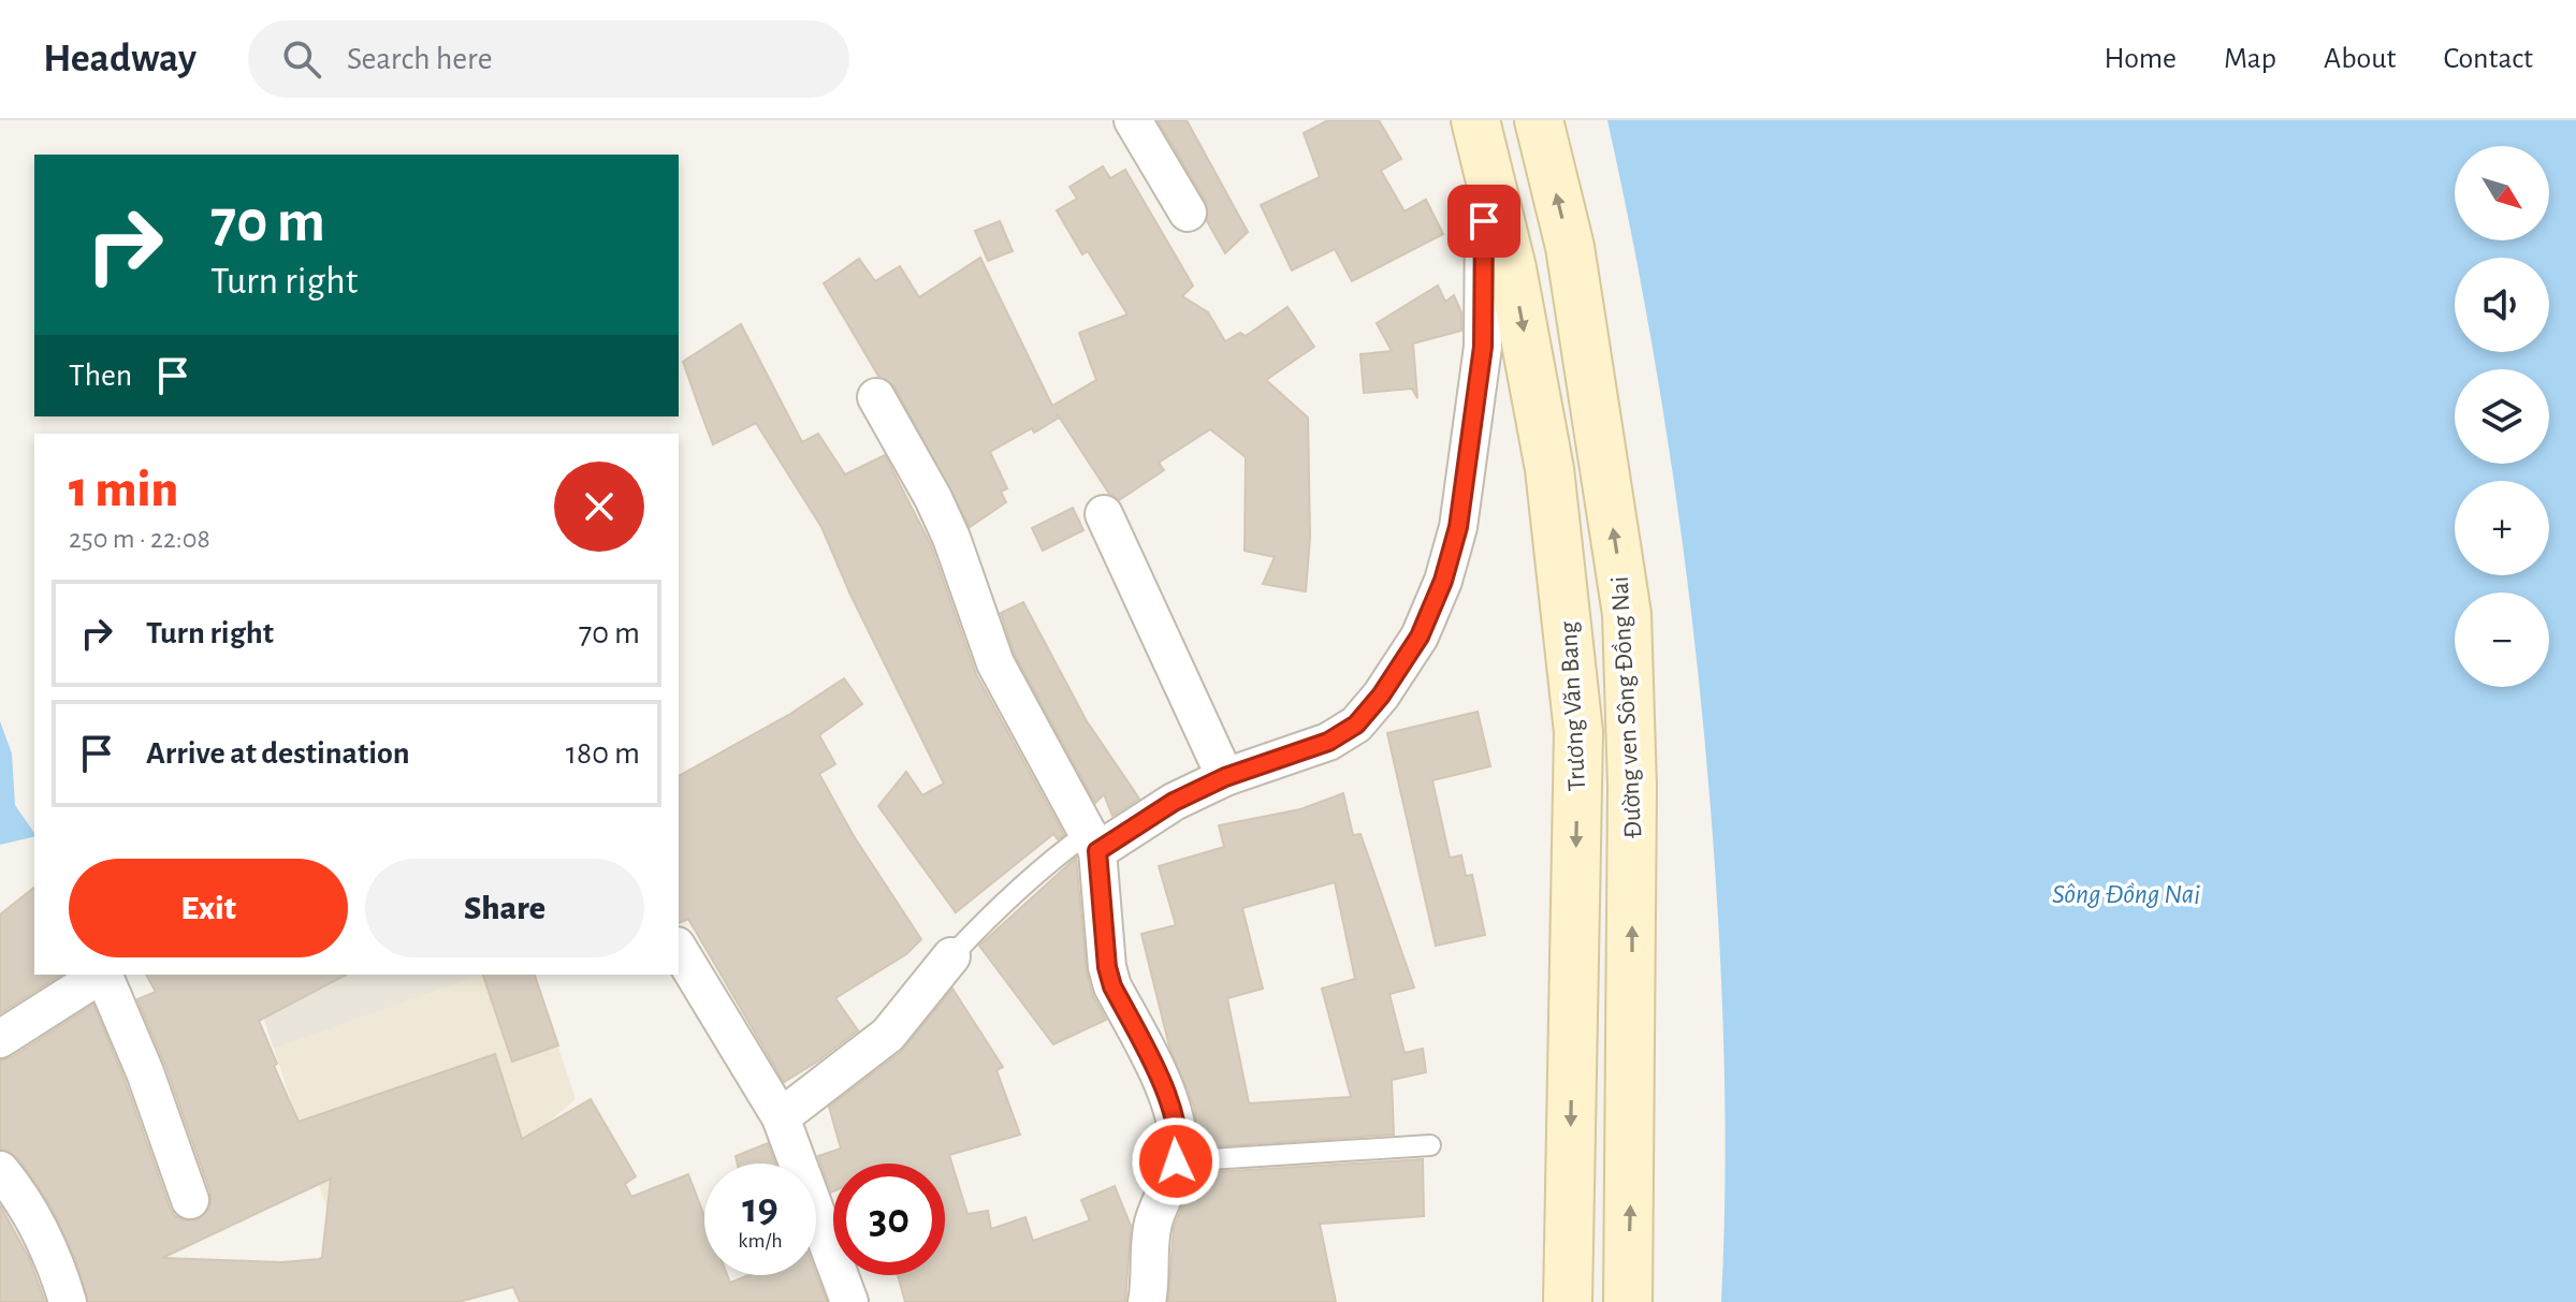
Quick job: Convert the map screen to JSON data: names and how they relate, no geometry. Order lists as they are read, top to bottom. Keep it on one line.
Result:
{"streets":{"main road":["Trương Văn Bang","Đường ven Sông Đồng Nai"]},"one_way":["Trương Văn Bang","Đường ven Sông Đồng Nai"],"water":["Sông Đồng Nai"],"north":"bottom right","page":{"header":"Headway","search":"Search here","nav":["Home","Map","About","Contact"],"map_buttons":["+","−"],"turn":["70 m","Turn right"],"then":"Then","heading":["1 min","250 m · 22:08"],"list":[{"name":"Turn right","value":"70 m"},{"name":"Arrive at destination","value":"180 m"}],"buttons":["Exit","Share"],"speed":"19 km/h","limit":"30"}}
